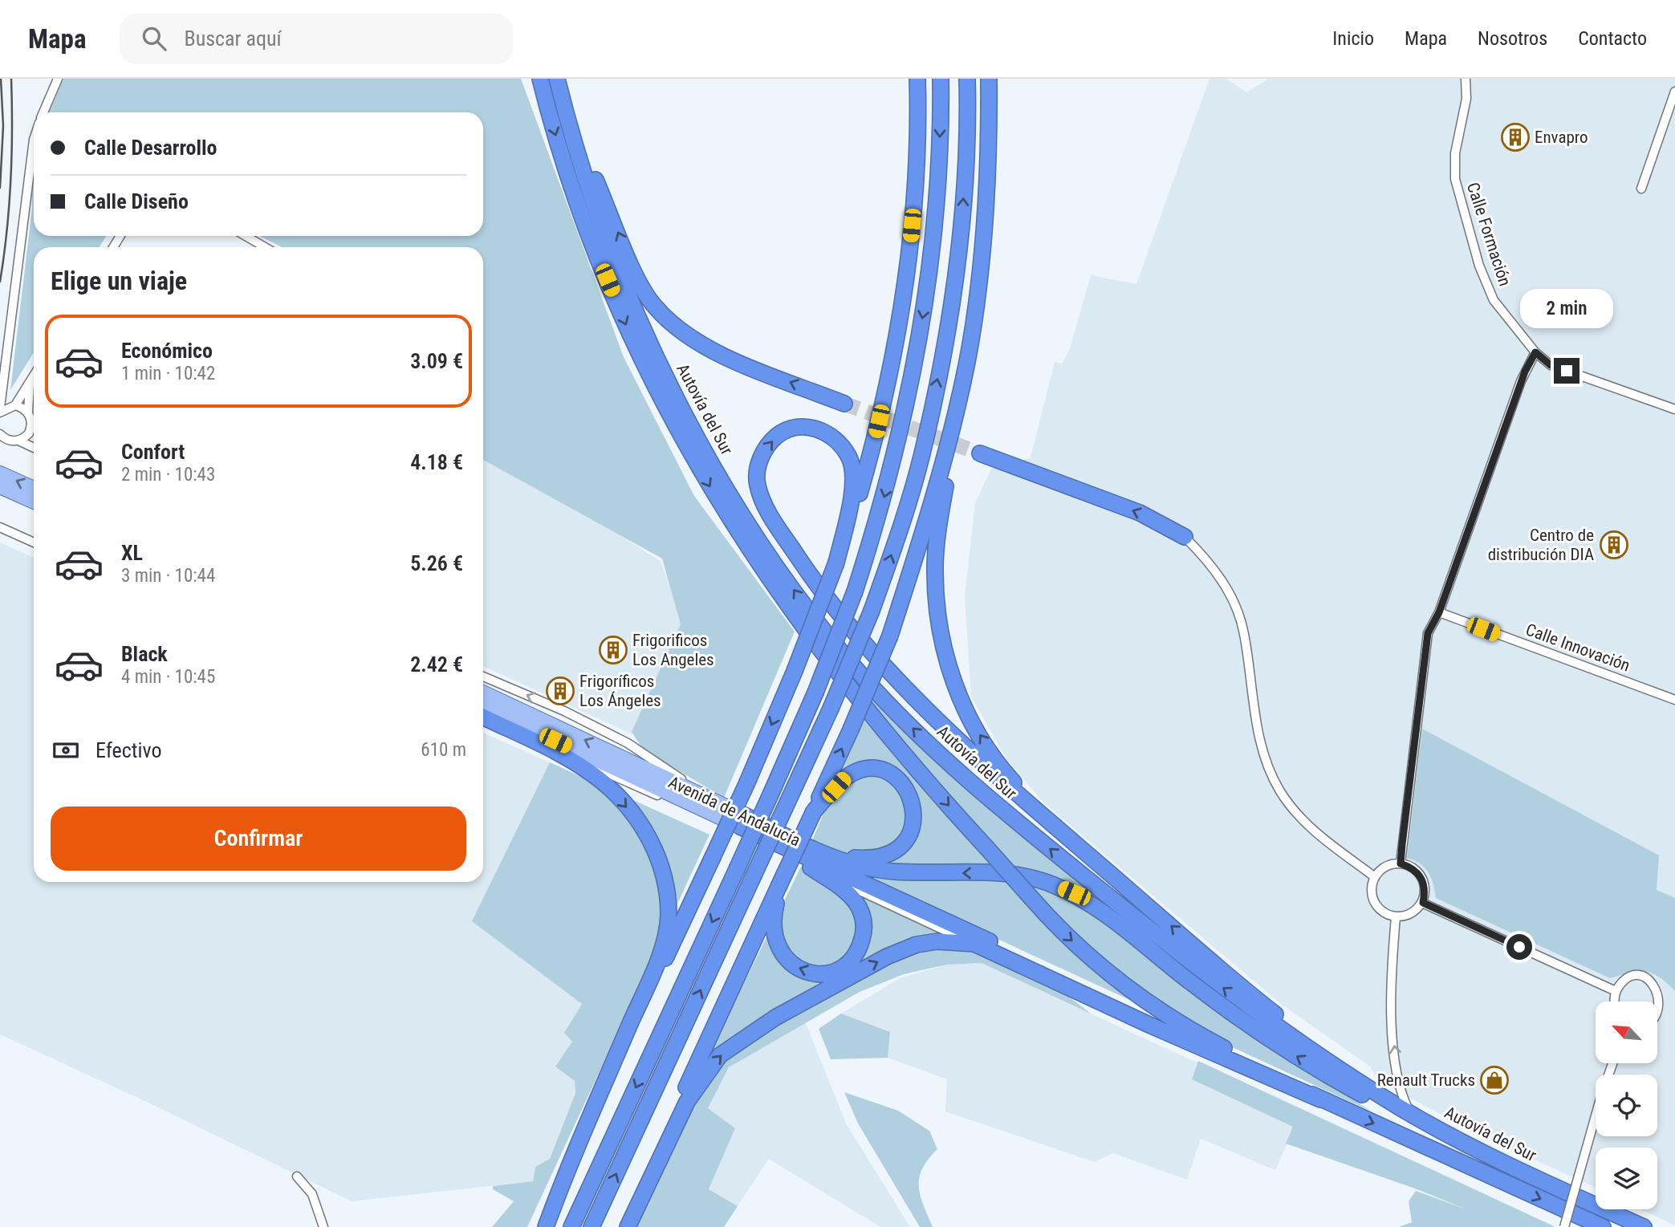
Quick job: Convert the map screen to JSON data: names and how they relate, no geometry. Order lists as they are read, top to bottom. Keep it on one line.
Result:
{"streets":{"highway":["Autovía del Sur"],"main road":["Avenida de Andalucía"],"street":["Calle Formación","Calle Innovación"]},"places":{"building":["Envapro","Centro de distribución DIA","Frigorificos Los Angeles","Frigoríficos Los Ángeles"],"shop":["Renault Trucks"]},"north":"top left","page":{"header":"Mapa","search":"Buscar aquí","nav":["Inicio","Mapa","Nosotros","Contacto"],"banner":["Calle Desarrollo","Calle Diseño"],"heading":"Elige un viaje","bubble":"2 min","list":[{"name":"Económico","note":"1 min · 10:42","value":"3.09 €"},{"name":"Confort","note":"2 min · 10:43","value":"4.18 €"},{"name":"XL","note":"3 min · 10:44","value":"5.26 €"},{"name":"Black","note":"4 min · 10:45","value":"2.42 €"}],"pay":["Efectivo","610 m"],"buttons":"Confirmar"}}
